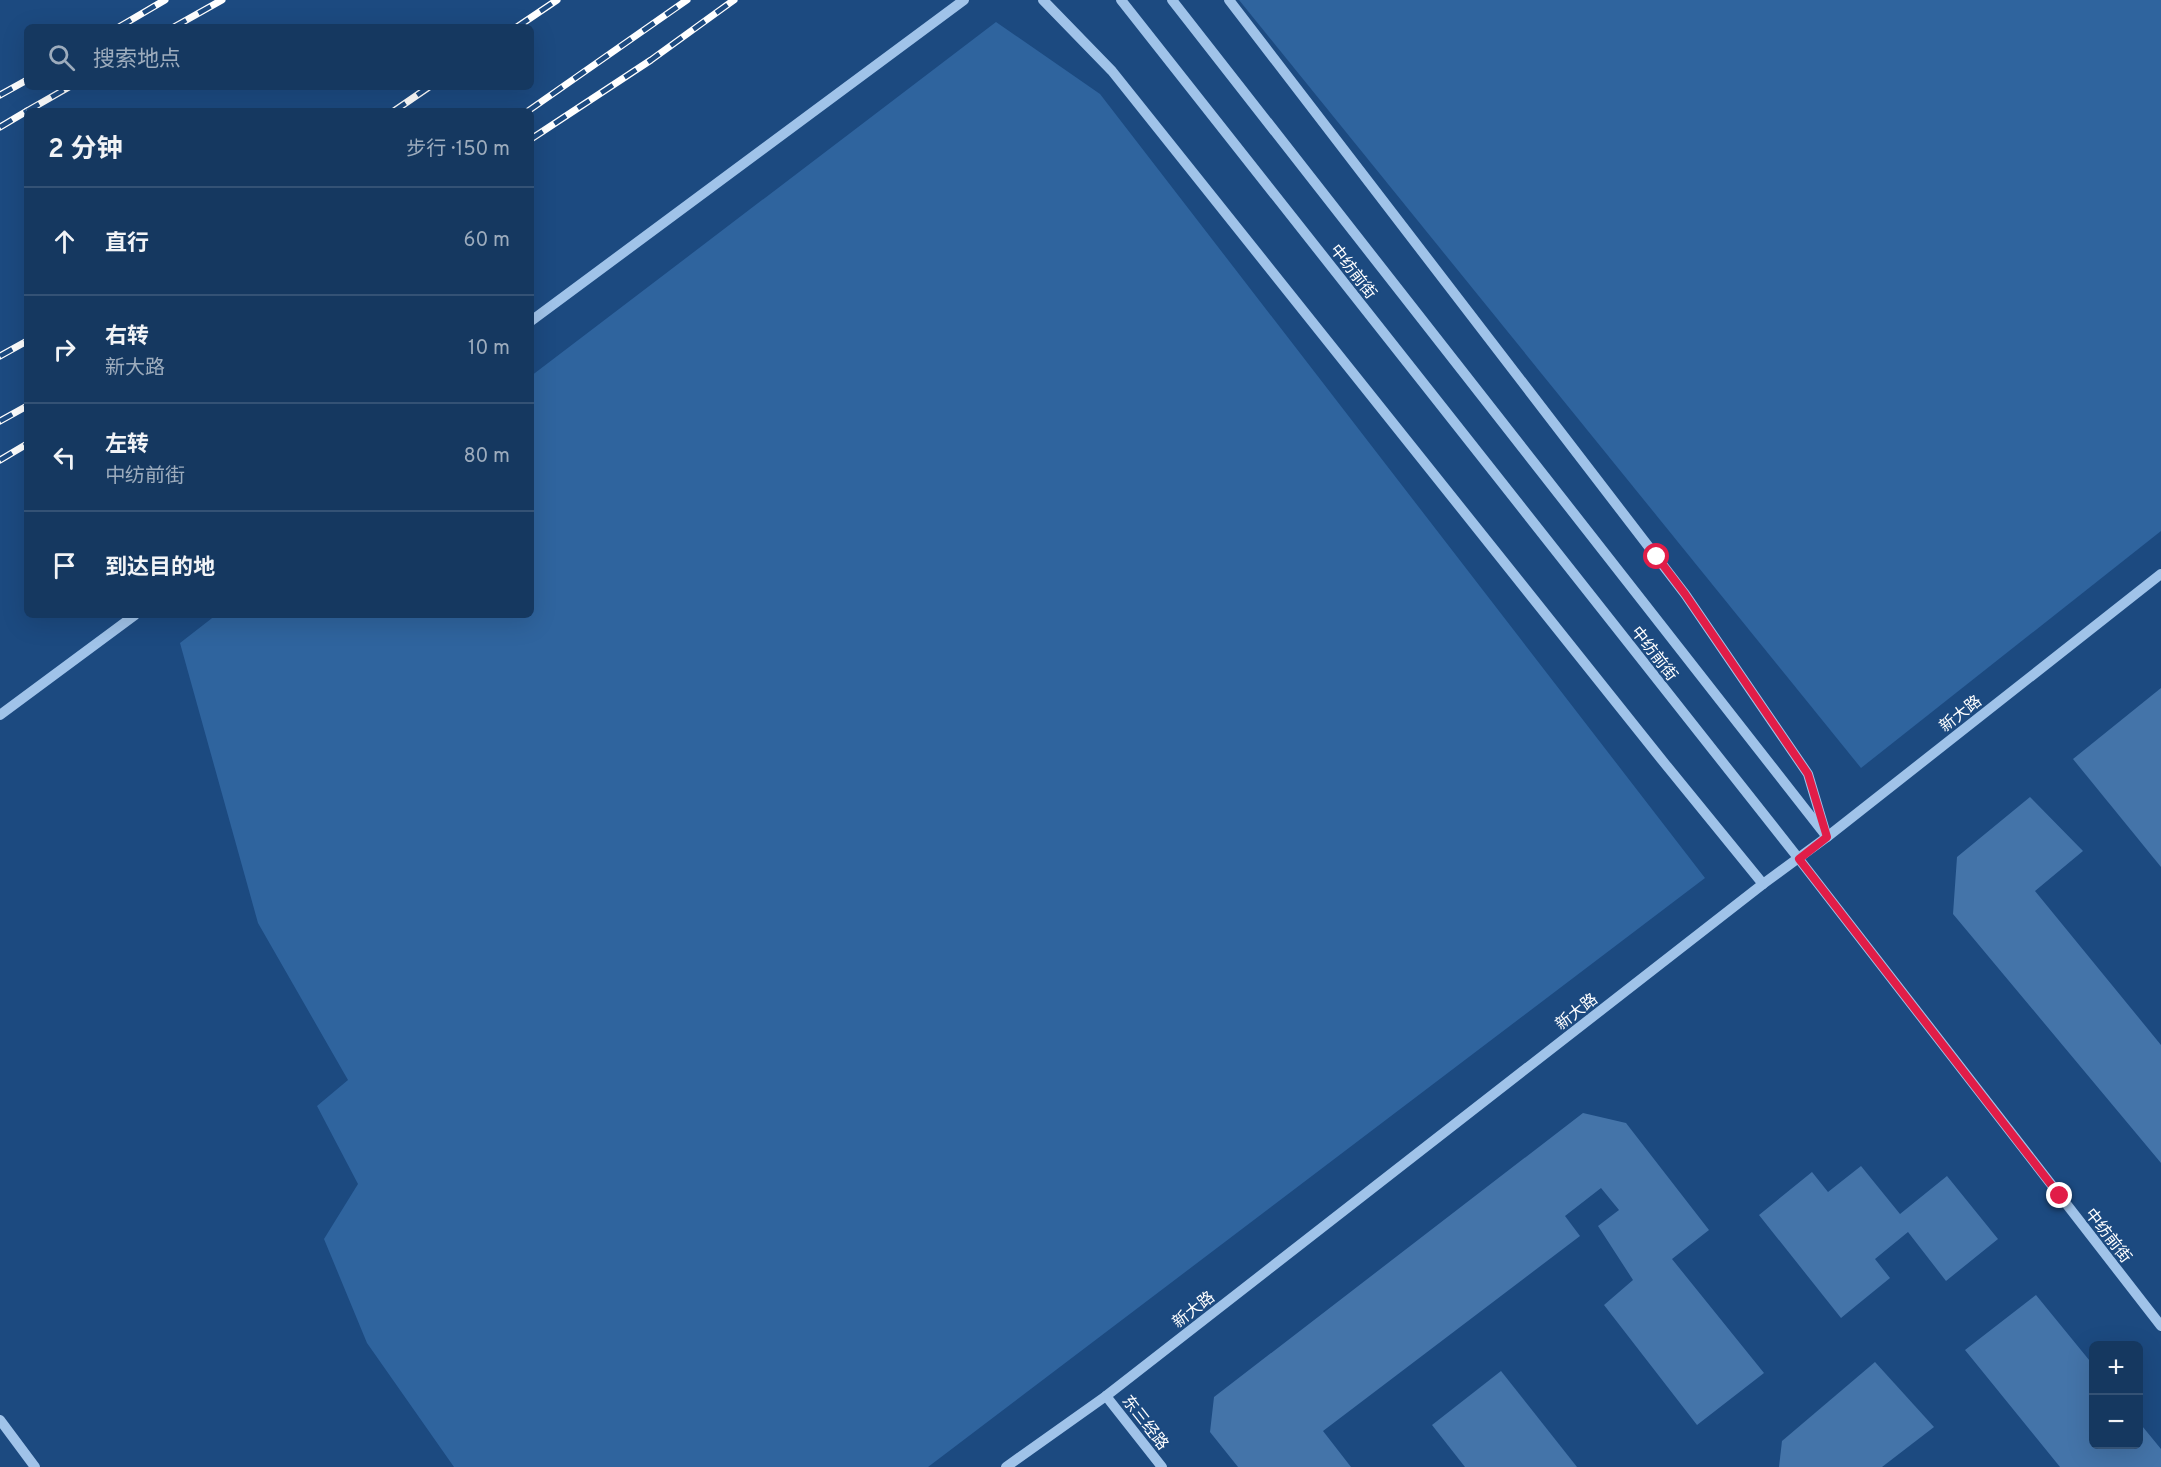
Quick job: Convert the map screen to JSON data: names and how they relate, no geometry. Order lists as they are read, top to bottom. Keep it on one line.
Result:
{"streets":{"street":["中纺前街","新大路","东三经路"]},"crossings":[["中纺前街","新大路"],["新大路","东三经路"]],"page":{"search":"搜索地点","heading":["2 分钟","步行 · 150 m"],"list":[["直行","60 m"],["右转","新大路","10 m"],["左转","中纺前街","80 m"],"到达目的地"],"map_buttons":["+","−"]}}
